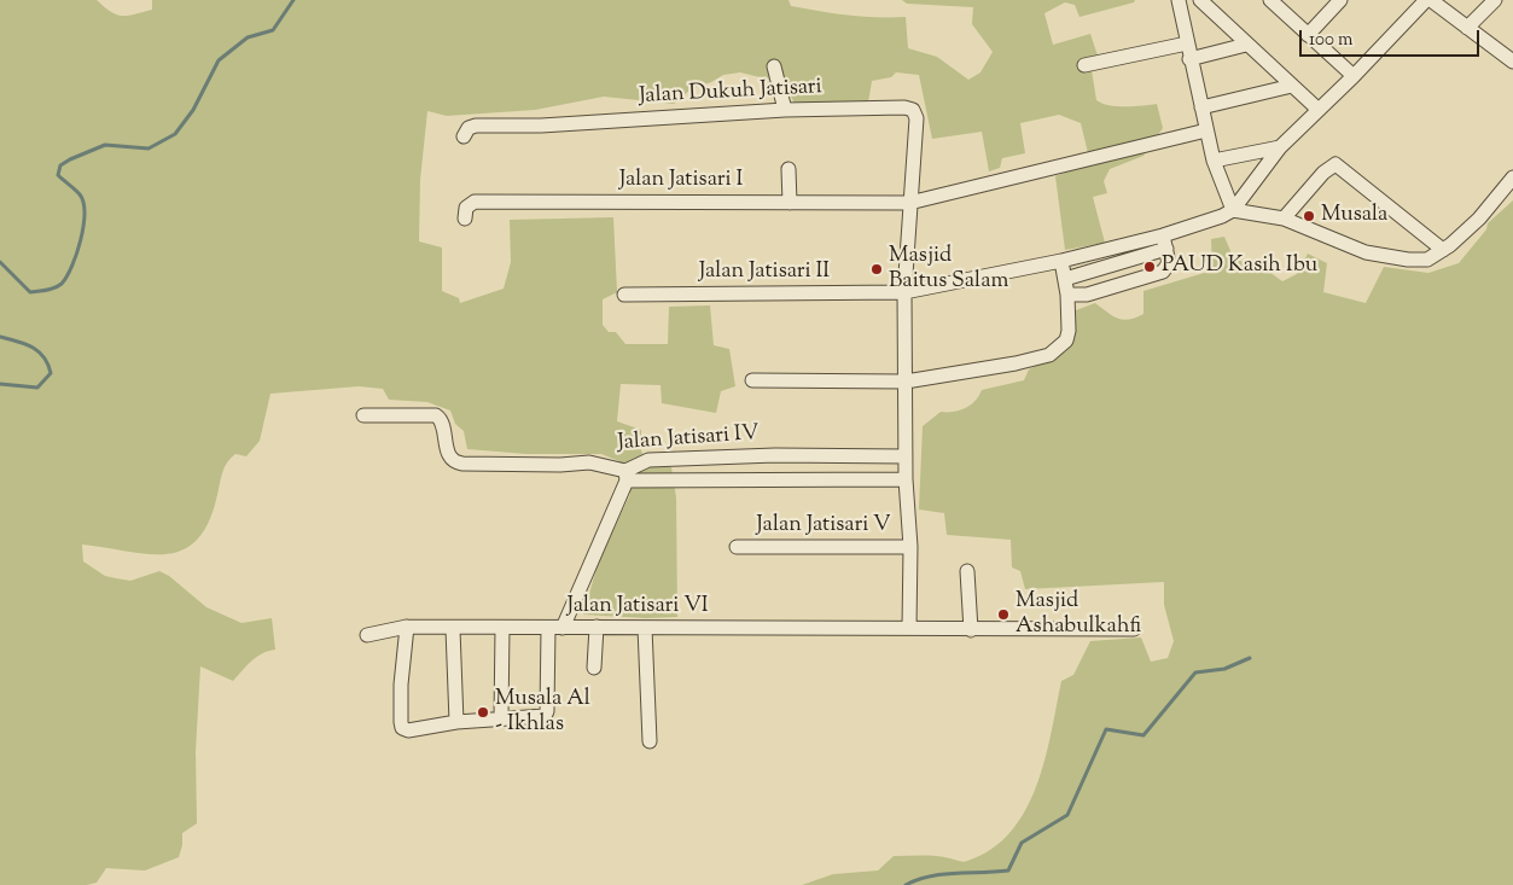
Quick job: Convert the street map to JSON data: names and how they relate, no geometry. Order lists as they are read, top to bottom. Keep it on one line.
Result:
{"streets":{"street":["Jalan Dukuh Jatisari","Jalan Jatisari I","Jalan Jatisari II","Jalan Jatisari IV","Jalan Jatisari V","Jalan Jatisari VI"]},"crossings":[["Jalan Dukuh Jatisari","Jalan Jatisari I"],["Jalan Dukuh Jatisari","Jalan Jatisari II"],["Jalan Dukuh Jatisari","Jalan Jatisari IV"],["Jalan Dukuh Jatisari","Jalan Jatisari V"],["Jalan Dukuh Jatisari","Jalan Jatisari VI"]],"places":["Musala","PAUD Kasih Ibu","Masjid Baitus Salam","Masjid Ashabulkahfi","Musala Al - Ikhlas"],"scale_bar":"100 m"}
